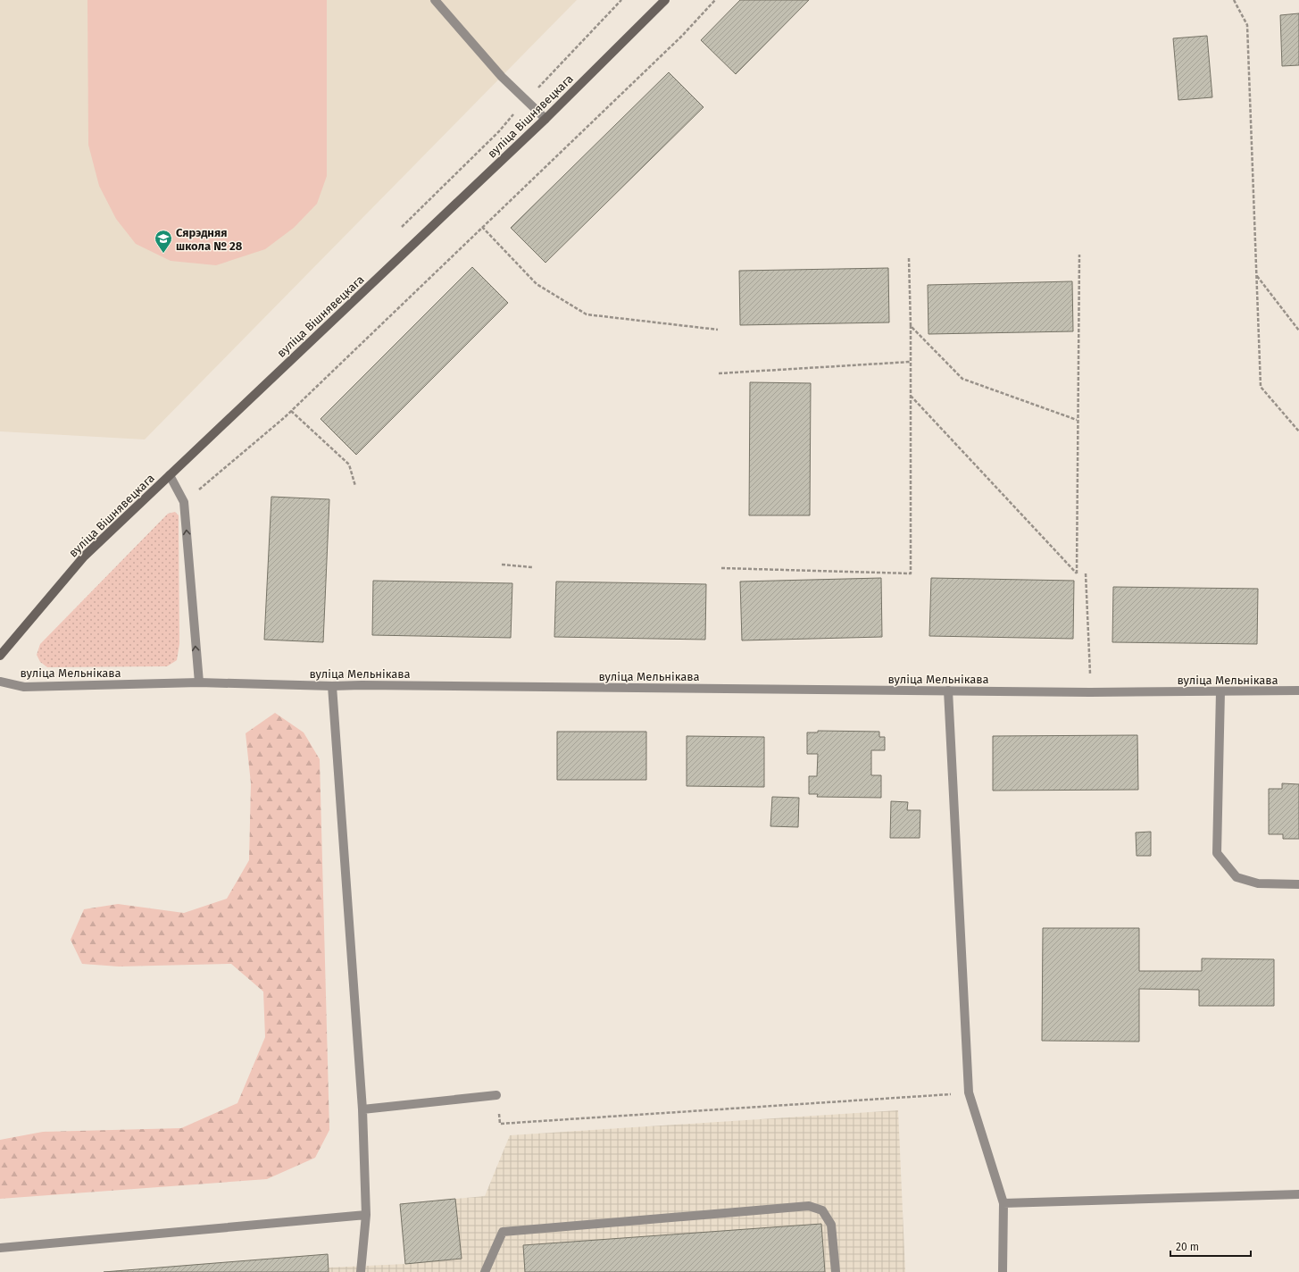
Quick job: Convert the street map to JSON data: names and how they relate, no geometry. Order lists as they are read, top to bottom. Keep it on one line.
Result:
{"streets":{"main road":["вуліца Вішнявецкага"],"street":["вуліца Мельнікава"]},"places":{"school or university":["Сярэдняя школа № 28"]},"scale_bar":"20 m"}
